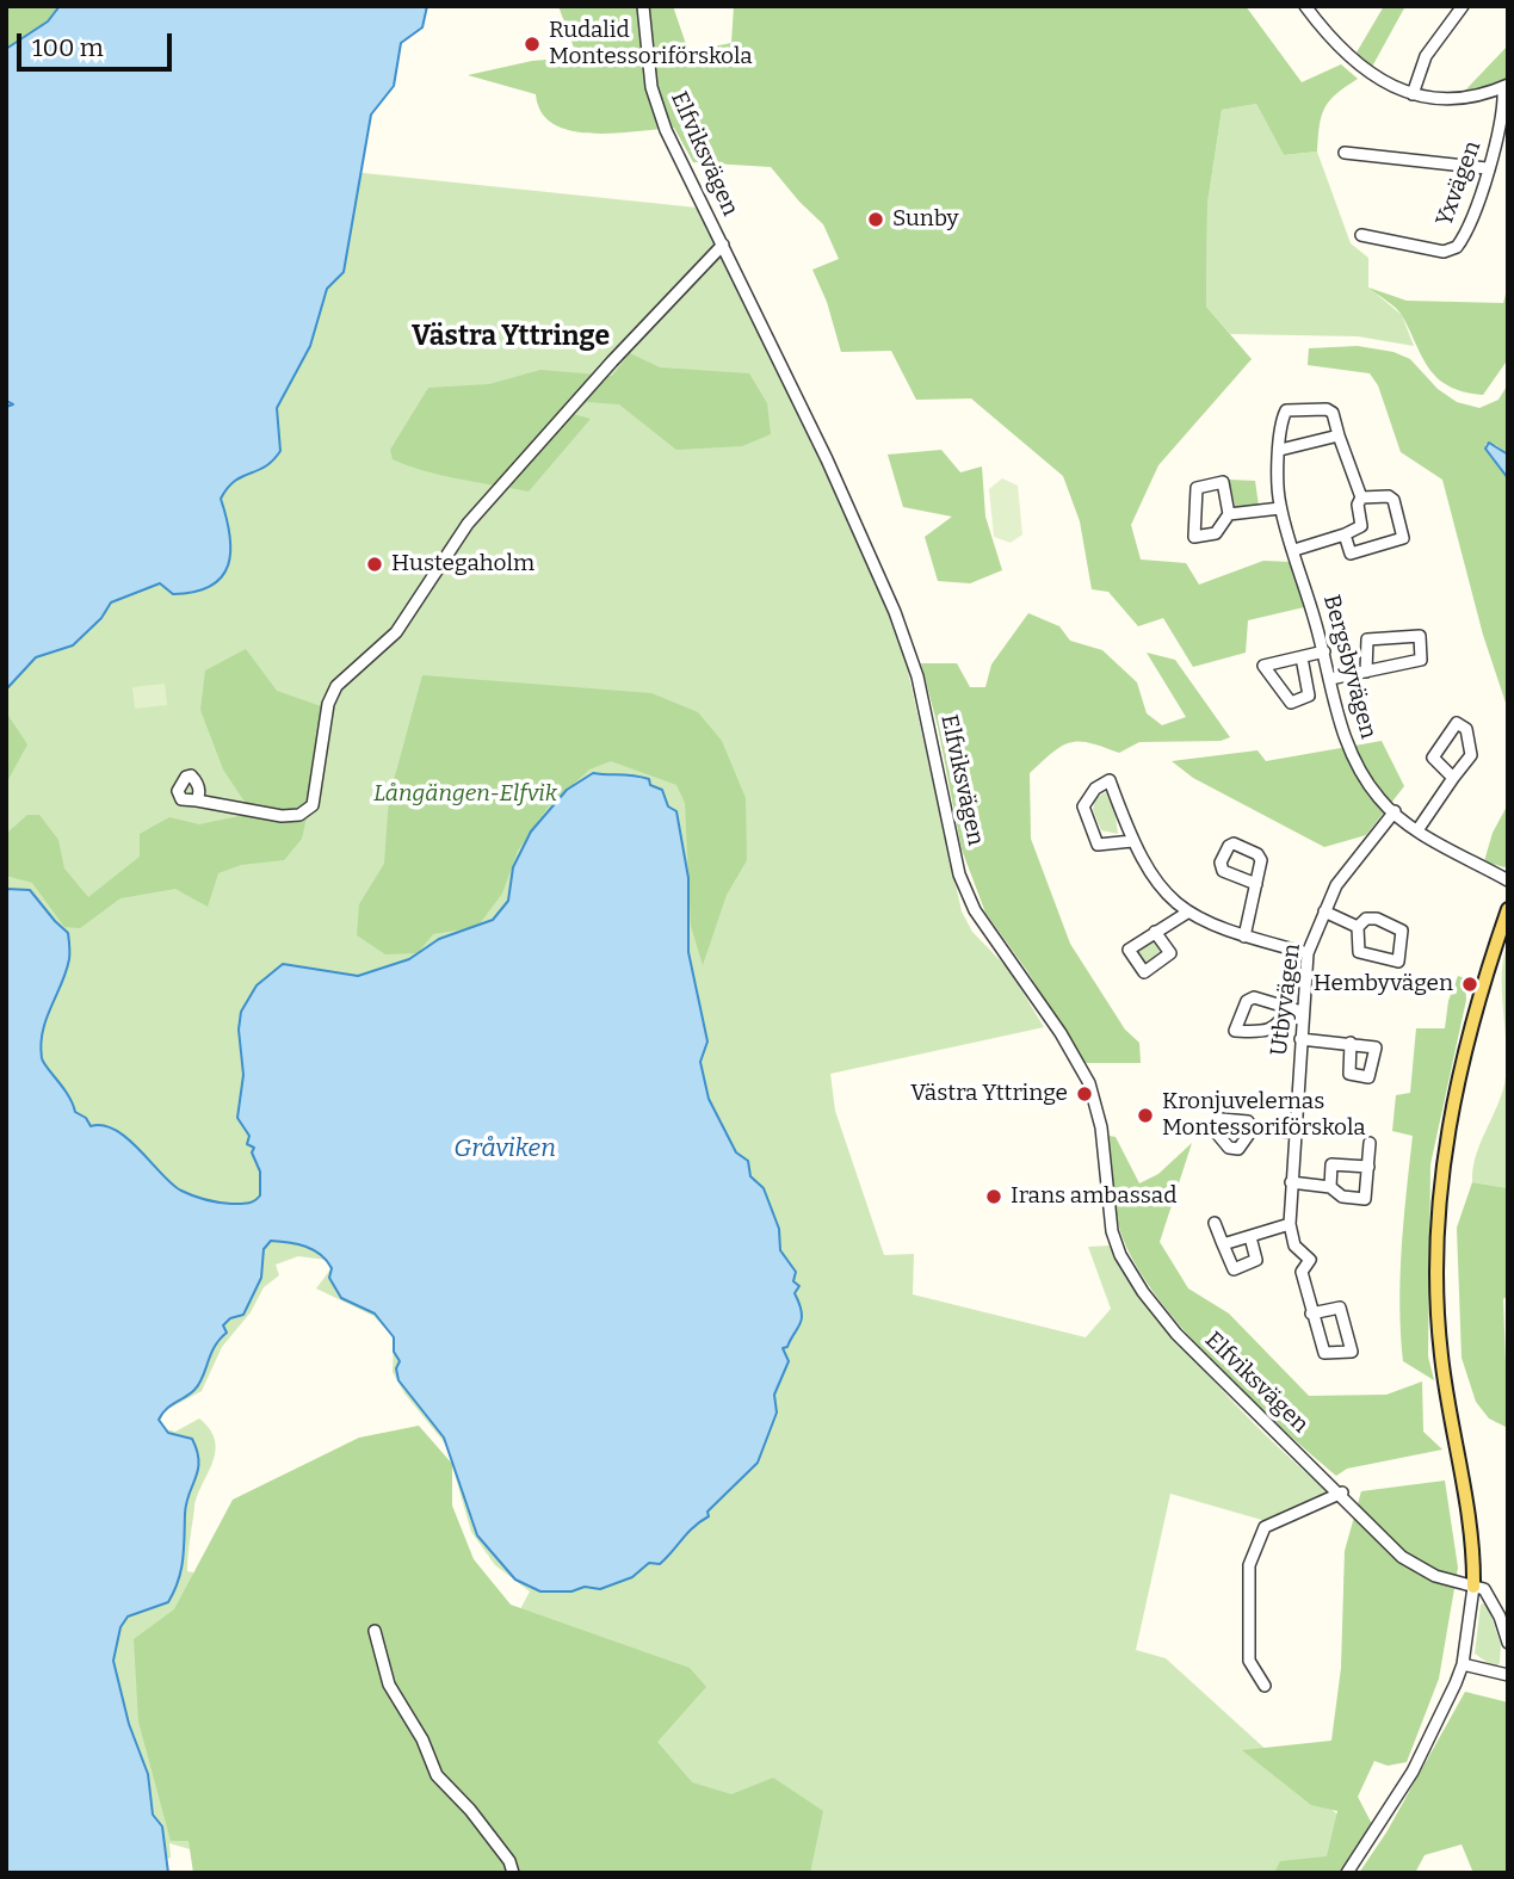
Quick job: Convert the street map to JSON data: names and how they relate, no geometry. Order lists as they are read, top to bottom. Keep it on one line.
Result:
{"streets":{"street":["Elfviksvägen","Yxvägen","Bergsbyvägen","Utbyvägen"]},"crossings":[["Bergsbyvägen","Utbyvägen"]],"districts":["Västra Yttringe"],"water":["Gråviken"],"parks":["Långängen-Elfvik"],"places":["Rudalid Montessoriförskola","Sunby","Hustegaholm","Hembyvägen","Västra Yttringe","Kronjuvelernas Montessoriförskola","Irans ambassad"],"scale_bar":"100 m"}
